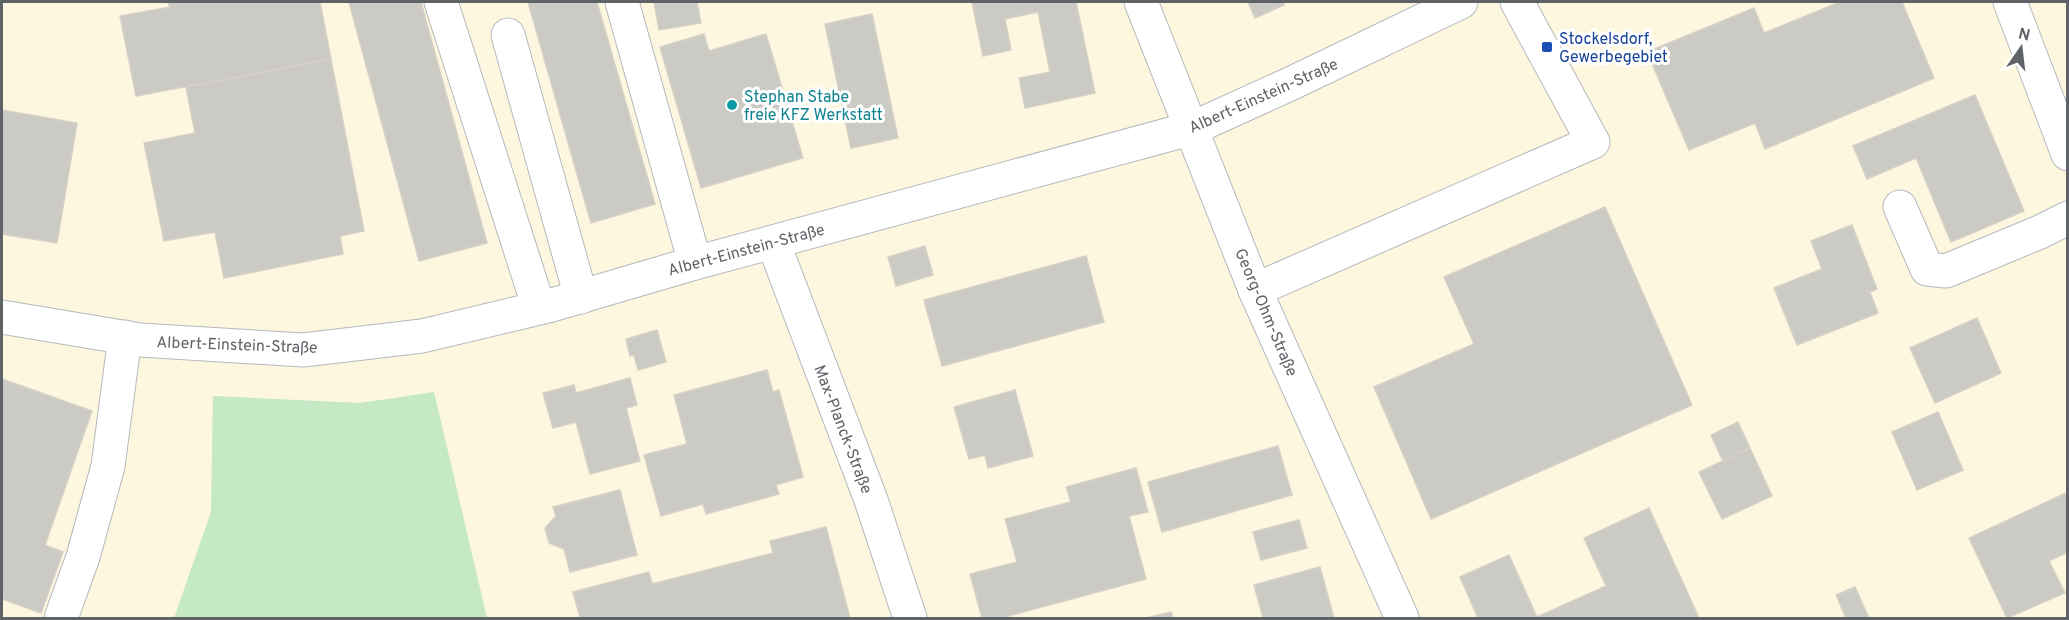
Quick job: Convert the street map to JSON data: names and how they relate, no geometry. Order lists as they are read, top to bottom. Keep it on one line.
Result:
{"streets":{"street":["Albert-Einstein-Straße","Georg-Ohm-Straße","Max-Planck-Straße"]},"crossings":[["Albert-Einstein-Straße","Georg-Ohm-Straße"],["Albert-Einstein-Straße","Max-Planck-Straße"]],"places":{"transit":["Stockelsdorf, Gewerbegebiet"],"other":["Stephan Stabe freie KFZ Werkstatt"]},"north":"top"}
